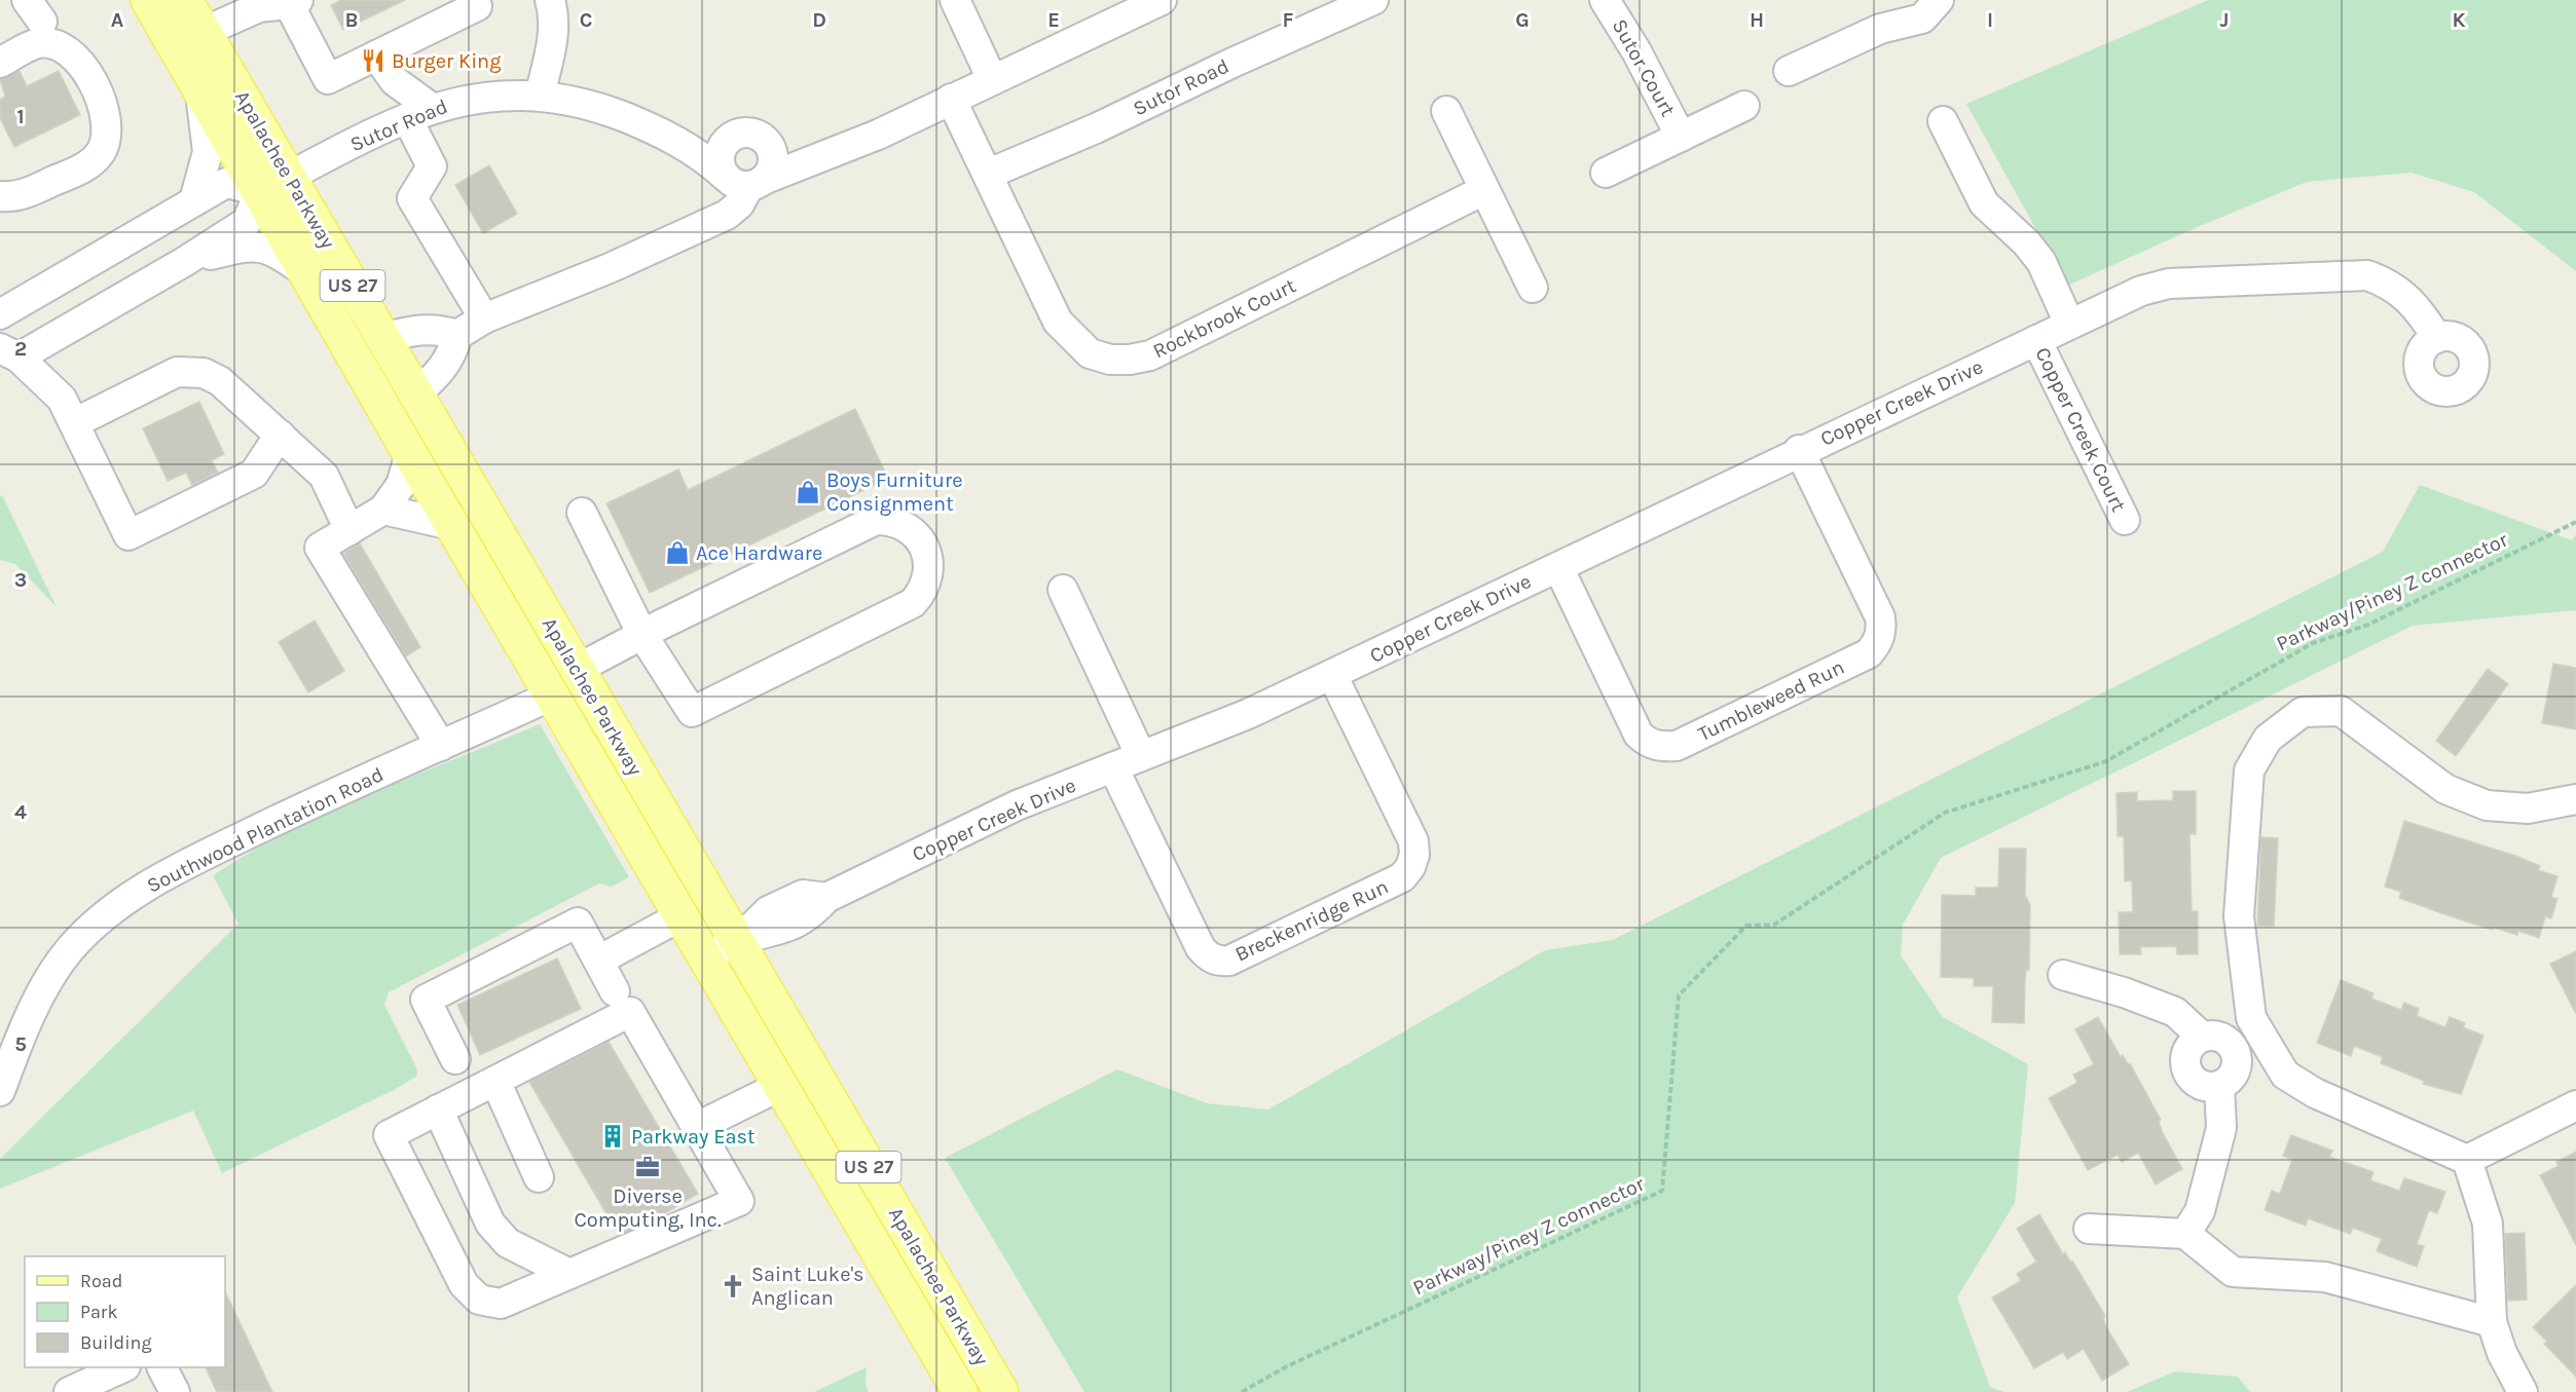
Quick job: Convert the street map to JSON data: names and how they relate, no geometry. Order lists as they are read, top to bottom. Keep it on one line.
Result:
{"streets":{"main road":["Apalachee Parkway","US 27"],"street":["Sutor Court","Sutor Road","Rockbrook Court","Copper Creek Drive","Copper Creek Court","Tumbleweed Run","Southwood Plantation Road","Breckenridge Run"],"path":["Parkway/Piney Z connector"]},"crossings":[["Sutor Road","Apalachee Parkway"],["Sutor Road","Rockbrook Court"],["Apalachee Parkway","Copper Creek Drive"],["Apalachee Parkway","Southwood Plantation Road"],["Copper Creek Drive","Copper Creek Court"],["Copper Creek Drive","Tumbleweed Run"],["Copper Creek Drive","Breckenridge Run"]],"places":{"restaurant":["Burger King"],"shop":["Boys Furniture Consignment","Ace Hardware"],"building":["Parkway East"],"office":["Diverse Computing, Inc."],"church":["Saint Luke's Anglican"]},"legend":["Road","Park","Building"],"grid":{"columns":["A","B","C","D","E","F","G","H","I","J","K"],"rows":["1","2","3","4","5"]}}
